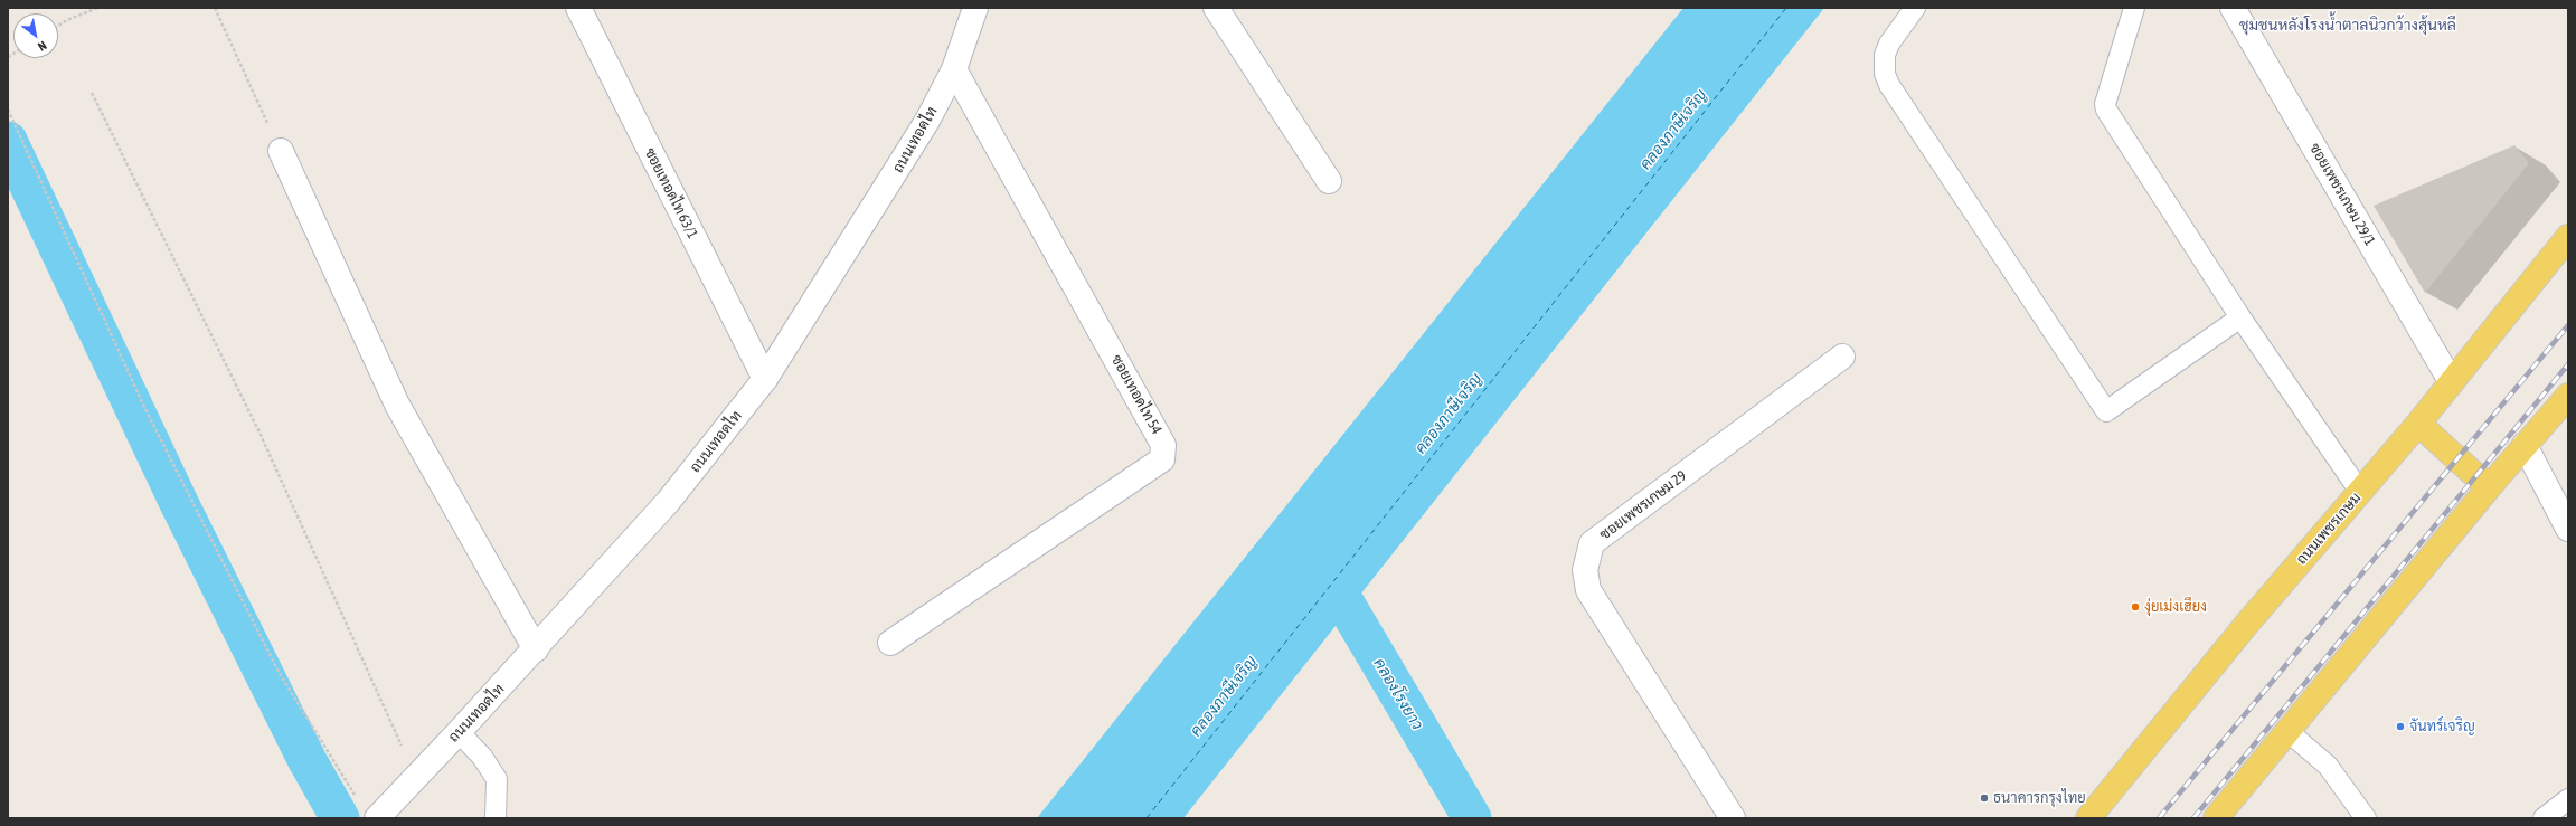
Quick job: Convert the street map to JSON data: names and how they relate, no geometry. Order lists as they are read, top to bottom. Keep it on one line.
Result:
{"streets":{"main road":["ถนนเพชรเกษม"],"street":["ถนนเทอดไท","ซอยเทอดไท 63/1","ซอยเพชรเกษม 29/1","ซอยเทอดไท 54","ซอยเพชรเกษม 29"]},"crossings":[["ถนนเทอดไท","ซอยเทอดไท 63/1"],["ถนนเทอดไท","ซอยเทอดไท 54"],["ซอยเพชรเกษม 29/1","ถนนเพชรเกษม"]],"districts":["ชุมชนหลังโรงน้ำตาลนิวกว้างสุ้นหลี"],"water":["คลองภาษีเจริญ","คลองโรงยาว"],"places":["งุ่ยเม่งเฮียง","จันทร์เจริญ","ธนาคารกรุงไทย"],"north":"bottom right"}
